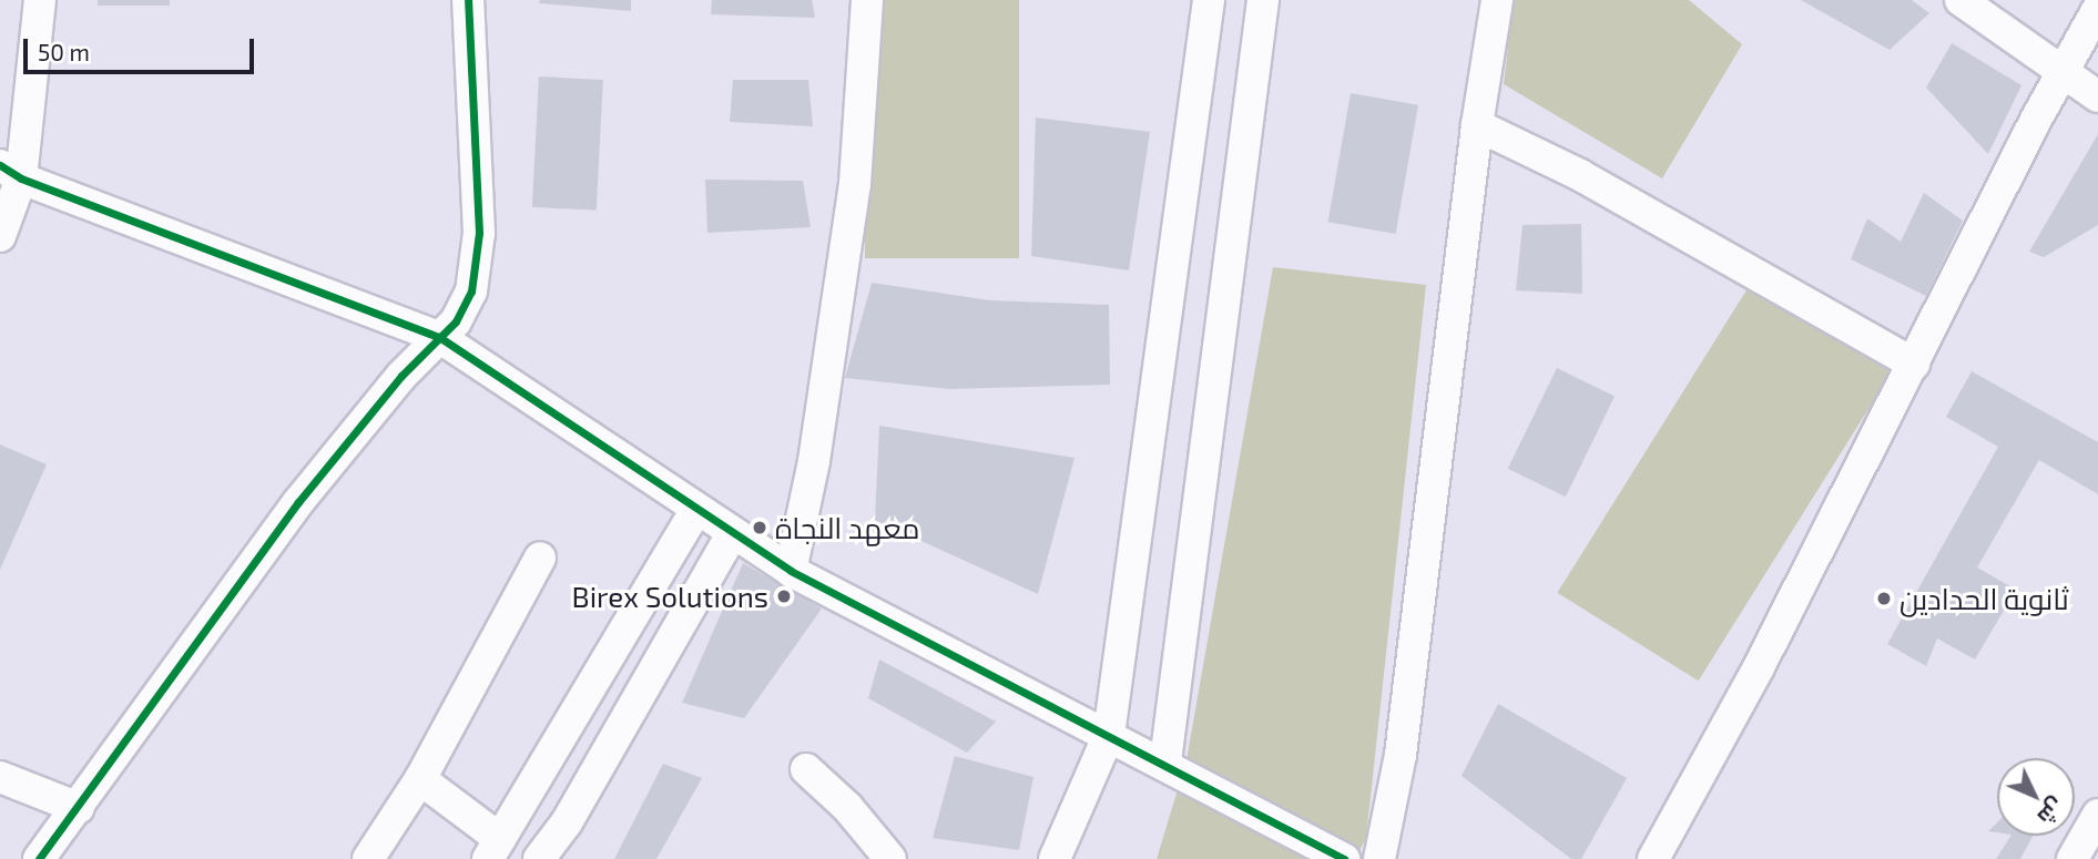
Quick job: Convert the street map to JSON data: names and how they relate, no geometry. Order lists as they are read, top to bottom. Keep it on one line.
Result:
{"places":["معهد النجاة","Birex Solutions","ثانوية الحدادين"],"scale_bar":"50 m","north":"bottom right"}
